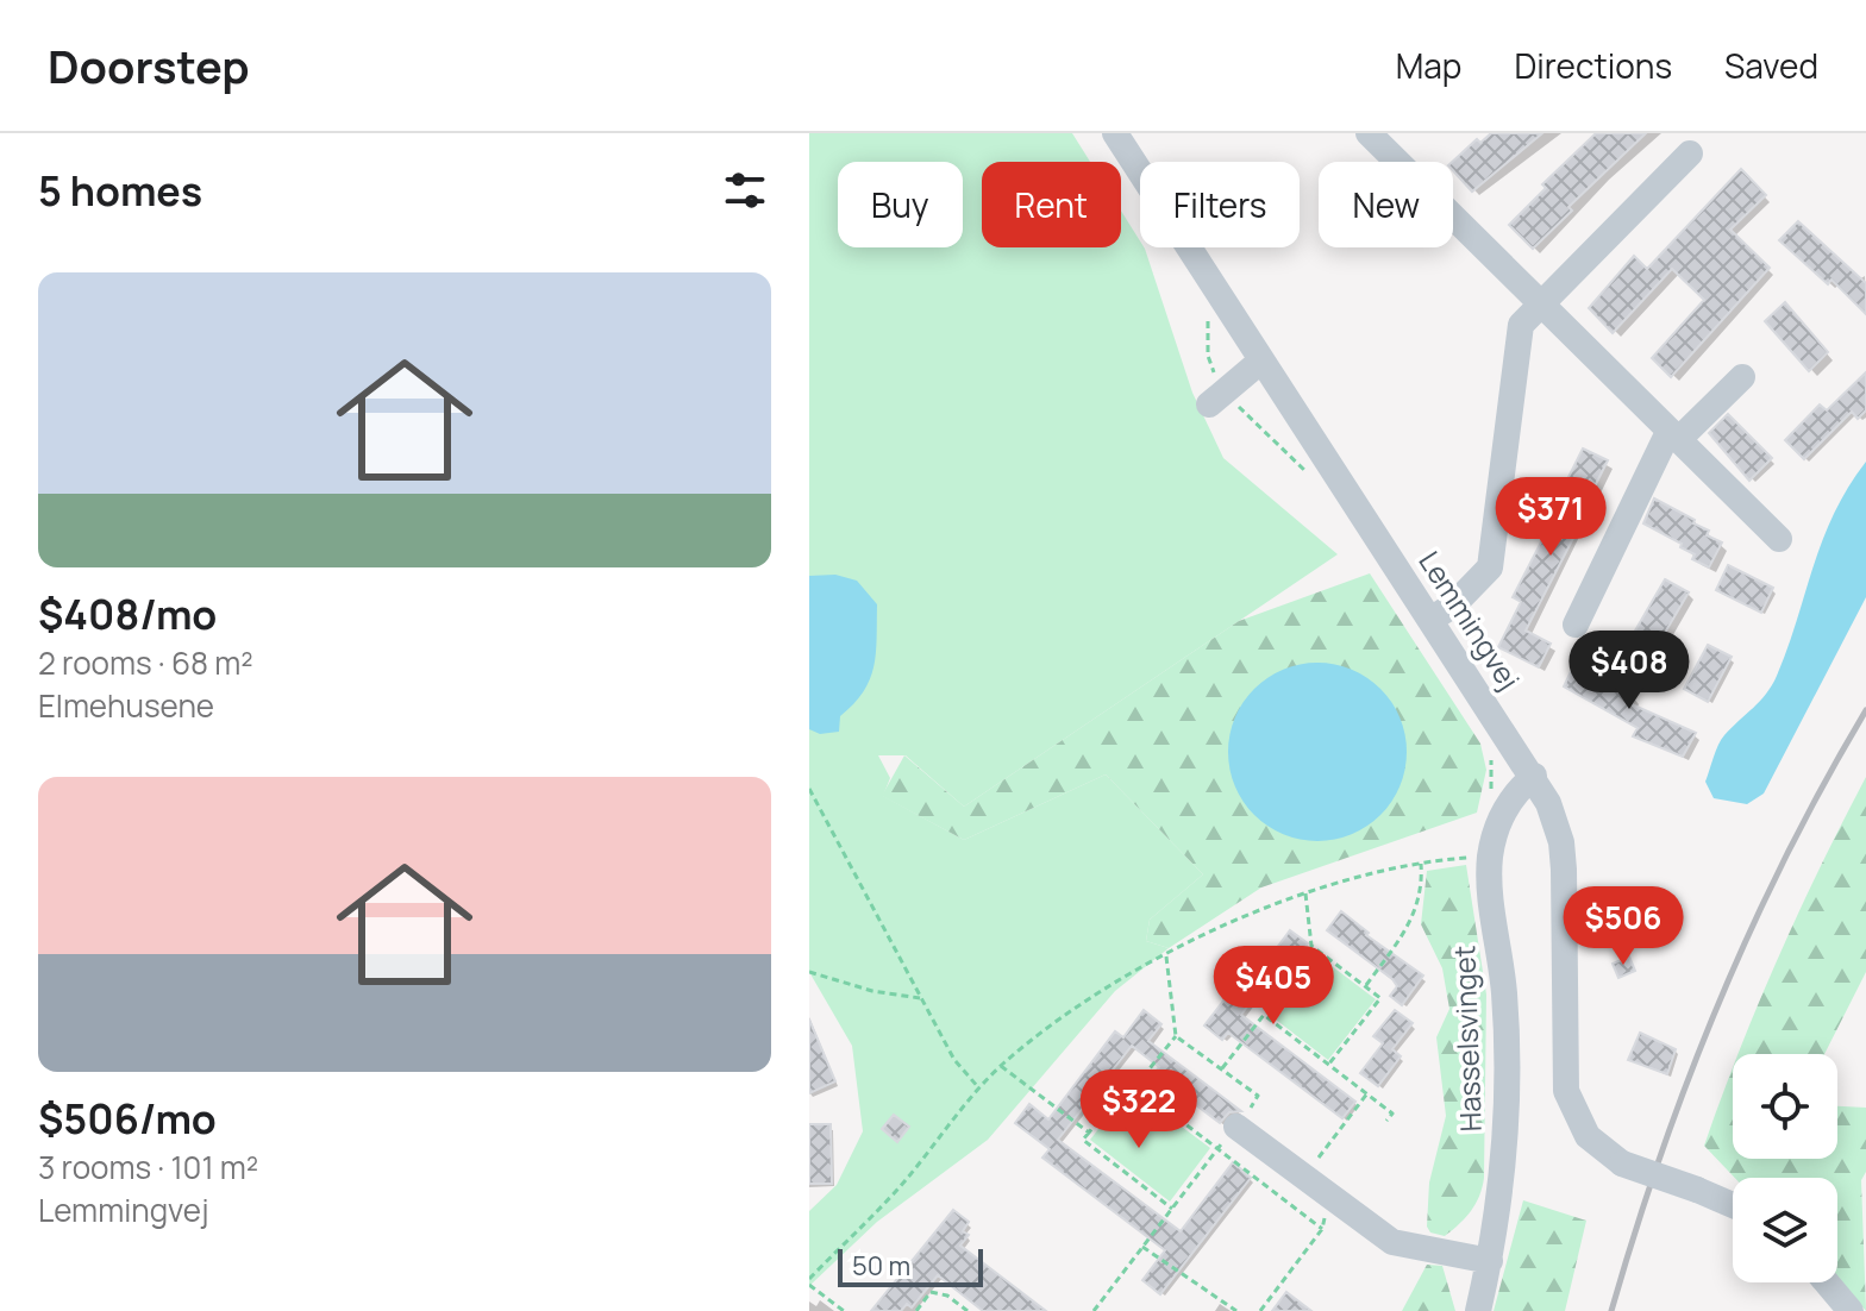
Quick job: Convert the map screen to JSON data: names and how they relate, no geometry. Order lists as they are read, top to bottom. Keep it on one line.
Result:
{"streets":{"street":["Lemmingvej","Hasselsvinget"]},"crossings":[["Lemmingvej","Hasselsvinget"]],"scale_bar":"50 m","page":{"header":"Doorstep","nav":["Map","Directions","Saved"],"heading":"5 homes","chip":["Buy","Rent","Filters","New"],"list":[{"name":"$408/mo","note":"2 rooms · 68 m² · Elmehusene"},{"name":"$506/mo","note":"3 rooms · 101 m² · Lemmingvej"}],"price":["$371","$408","$506","$405","$322"],"scale":"50 m"}}
